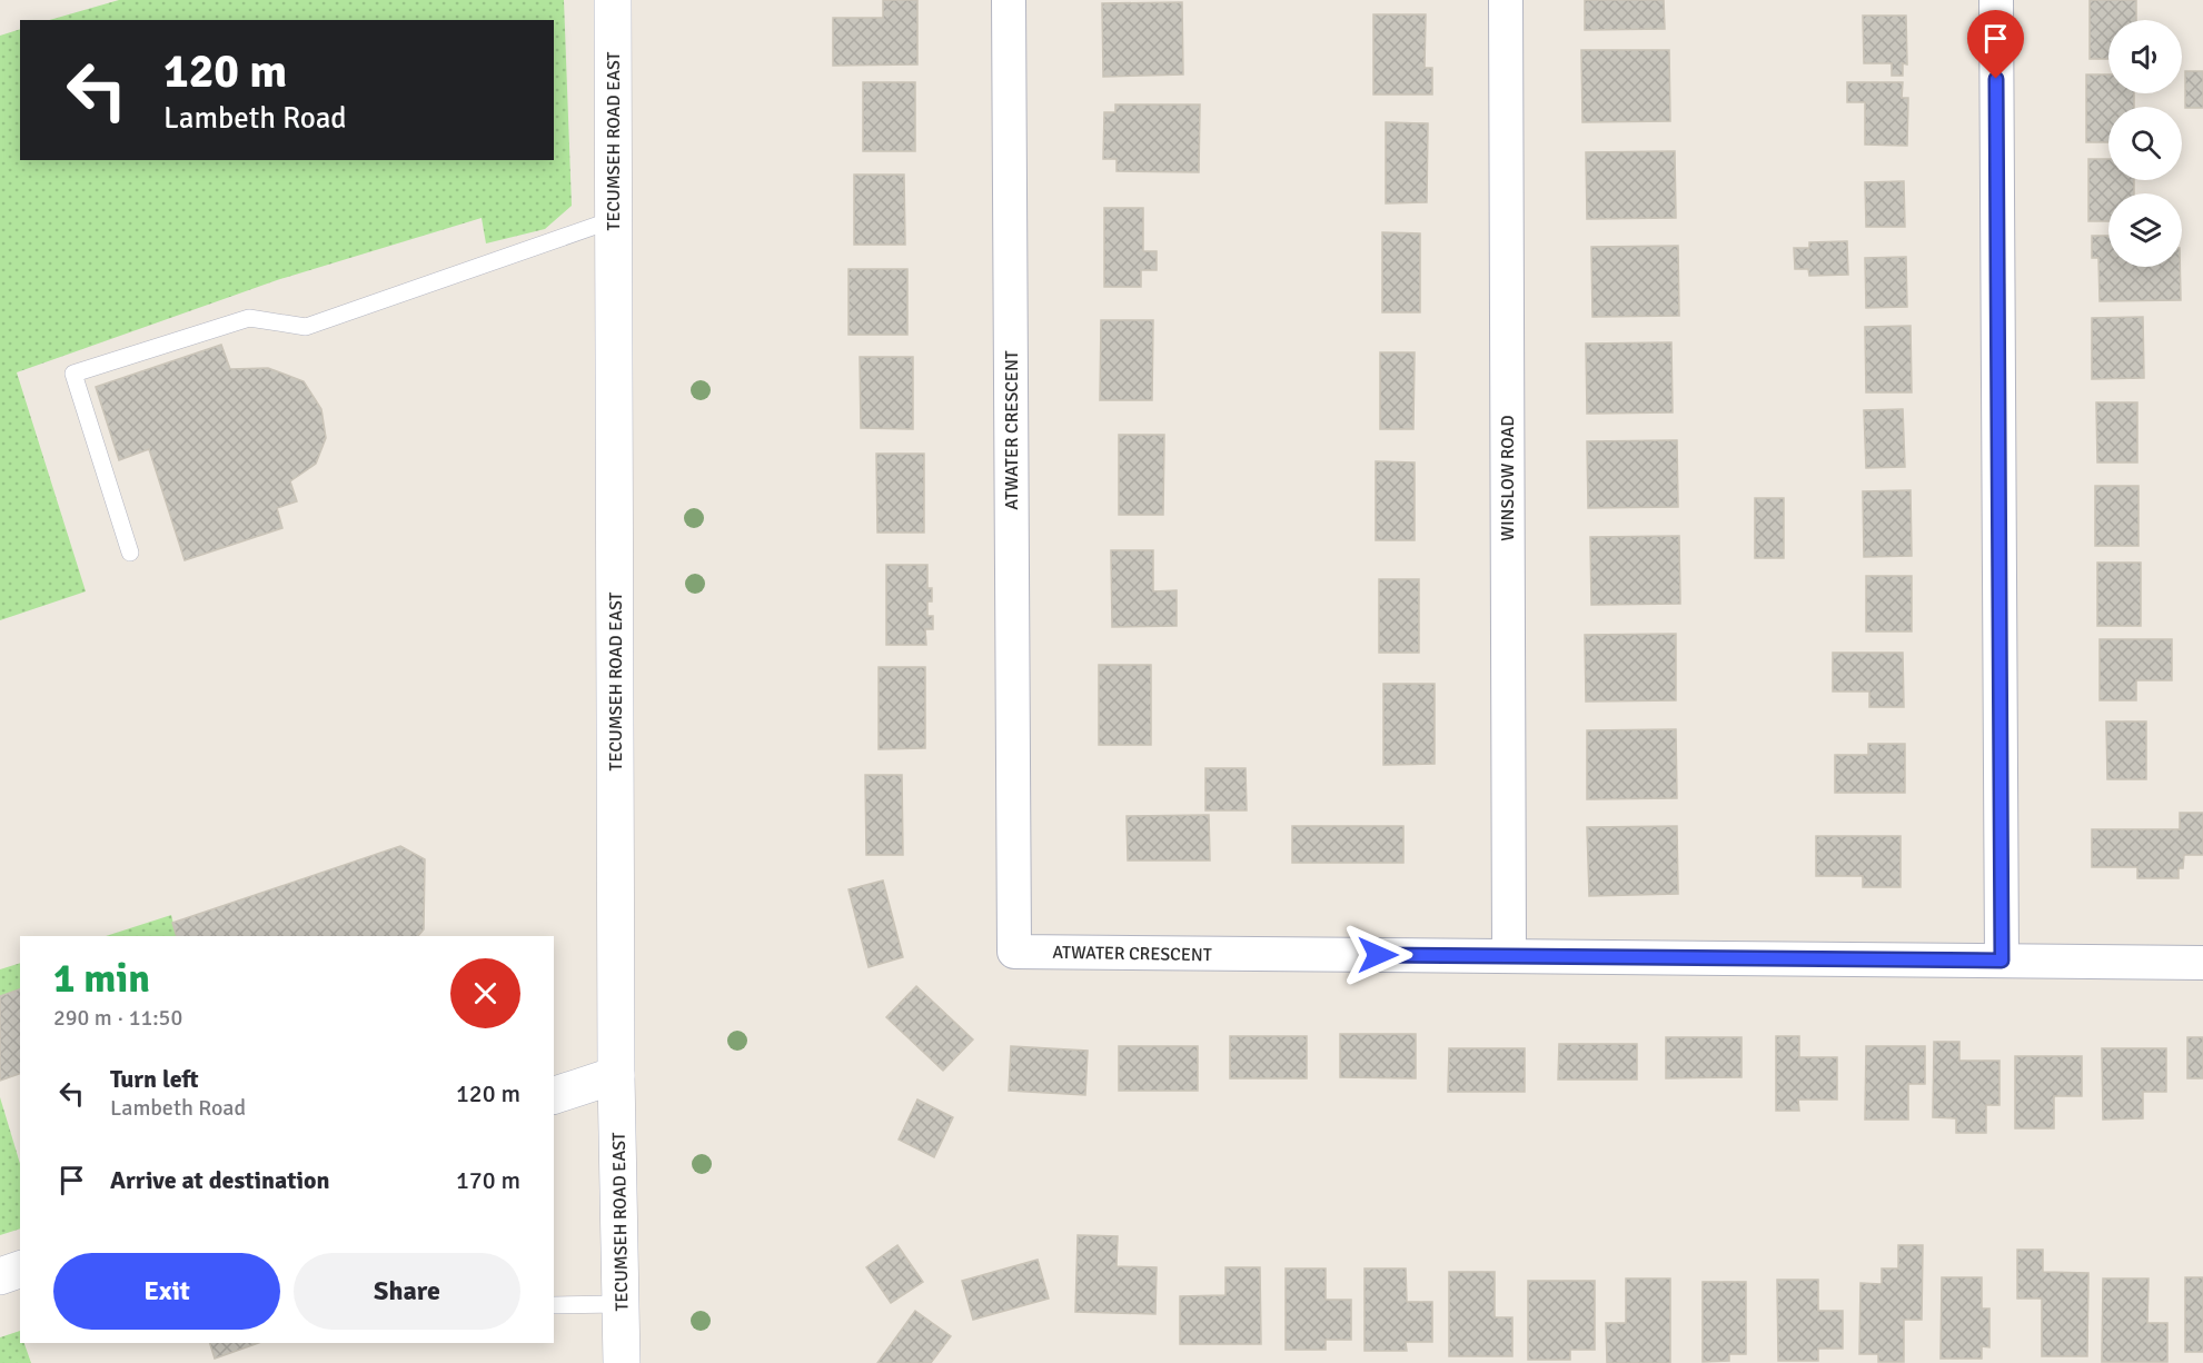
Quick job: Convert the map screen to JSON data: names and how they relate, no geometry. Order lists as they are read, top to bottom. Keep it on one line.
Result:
{"streets":{"main road":["TECUMSEH ROAD EAST"],"street":["ATWATER CRESCENT","WINSLOW ROAD"]},"crossings":[["ATWATER CRESCENT","WINSLOW ROAD"]],"page":{"turn":["120 m","Lambeth Road"],"heading":["1 min","290 m · 11:50"],"list":[{"name":"Turn left","note":"Lambeth Road","value":"120 m"},{"name":"Arrive at destination","value":"170 m"}],"buttons":["Exit","Share"]}}
